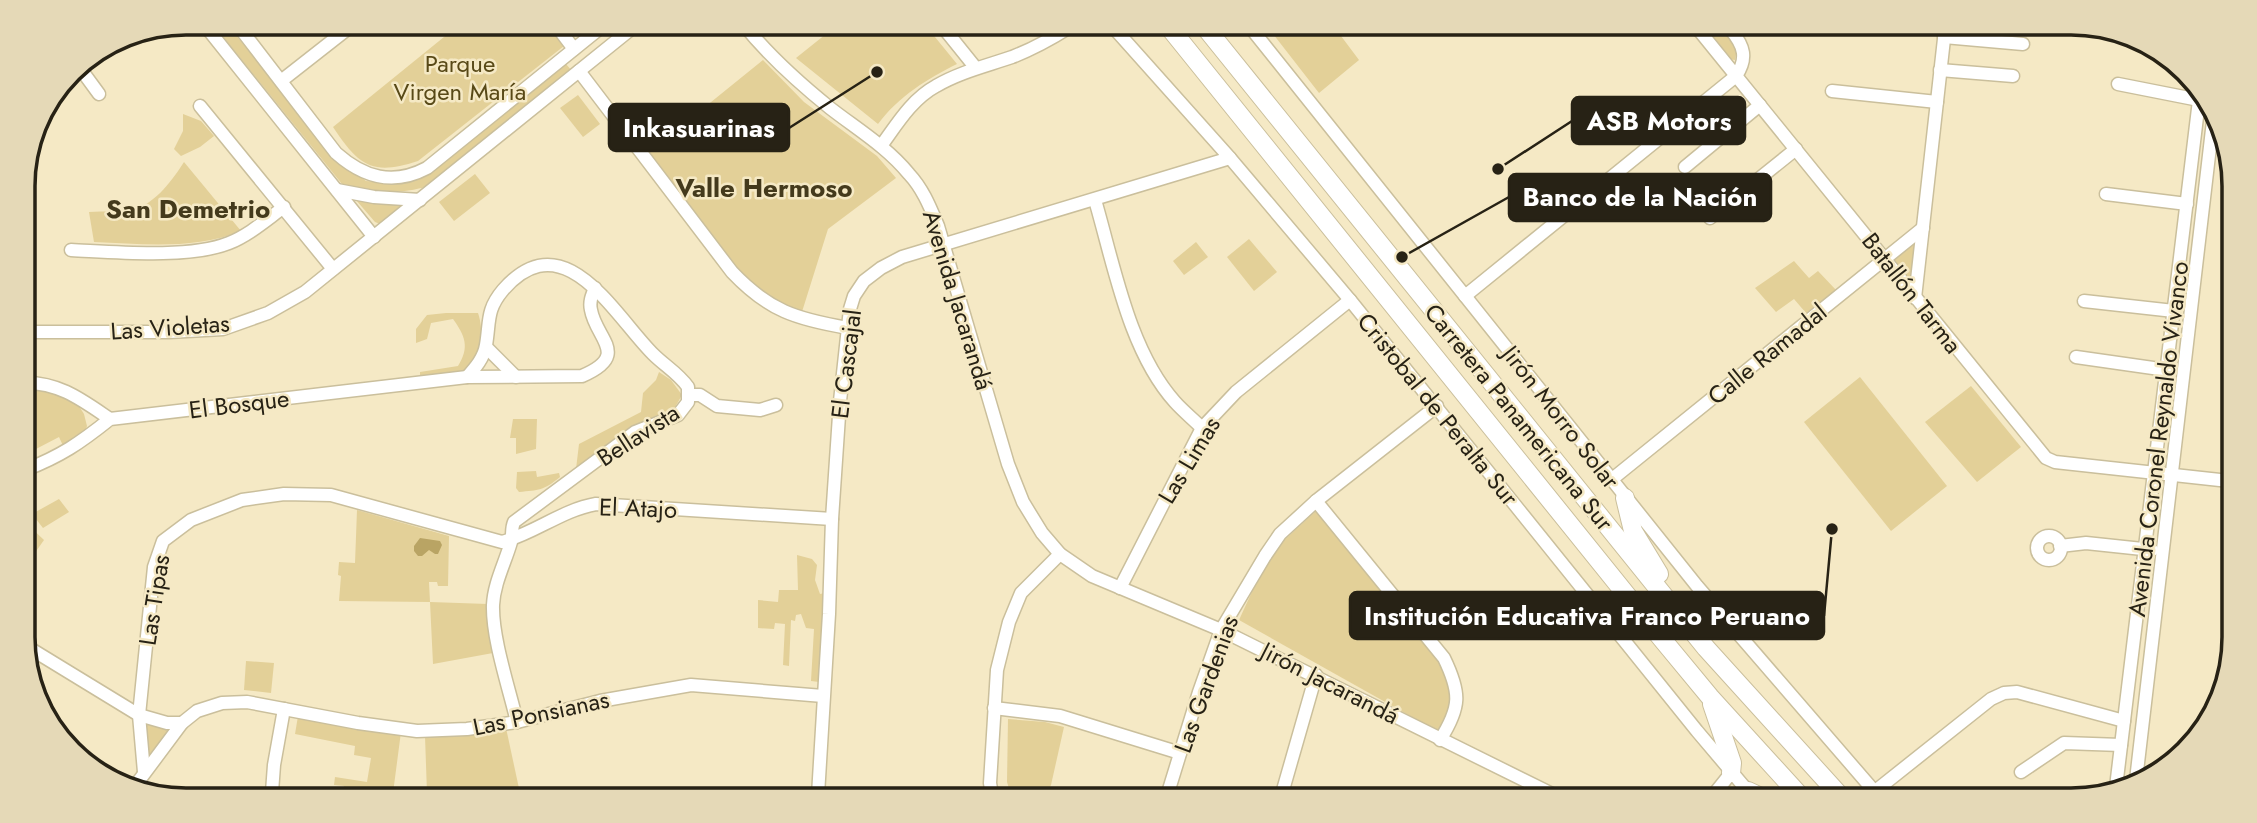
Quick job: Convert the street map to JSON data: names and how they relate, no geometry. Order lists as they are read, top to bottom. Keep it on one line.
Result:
{"streets":{"highway":["Carretera Panamericana Sur"],"street":["Batallón Tarma","Avenida Jacarandá","Las Violetas","Calle Ramadal","El Cascajal","El Bosque","Cristobal de Peralta Sur","Jirón Morro Solar","Bellavista","Avenida Coronel Reynaldo Vivanco","Las Limas","El Atajo","Las Tipas","Jirón Jacarandá","Las Gardenias","Las Ponsianas"]},"crossings":[["Batallón Tarma","Calle Ramadal"],["Batallón Tarma","Avenida Coronel Reynaldo Vivanco"],["Avenida Jacarandá","El Cascajal"],["Avenida Jacarandá","Jirón Jacarandá"],["Calle Ramadal","Jirón Morro Solar"],["El Cascajal","Cristobal de Peralta Sur"],["El Cascajal","El Atajo"],["El Cascajal","Las Ponsianas"],["El Bosque","Bellavista"],["Cristobal de Peralta Sur","Las Limas"],["Cristobal de Peralta Sur","Las Gardenias"],["Bellavista","El Atajo"],["Bellavista","Las Tipas"],["Las Limas","Jirón Jacarandá"],["El Atajo","Las Tipas"],["Las Tipas","Las Ponsianas"],["Jirón Jacarandá","Las Gardenias"]],"districts":["Valle Hermoso","San Demetrio"],"parks":["Parque Virgen María"],"places":["Inkasuarinas","ASB Motors","Banco de la Nación","Institución Educativa Franco Peruano"]}
